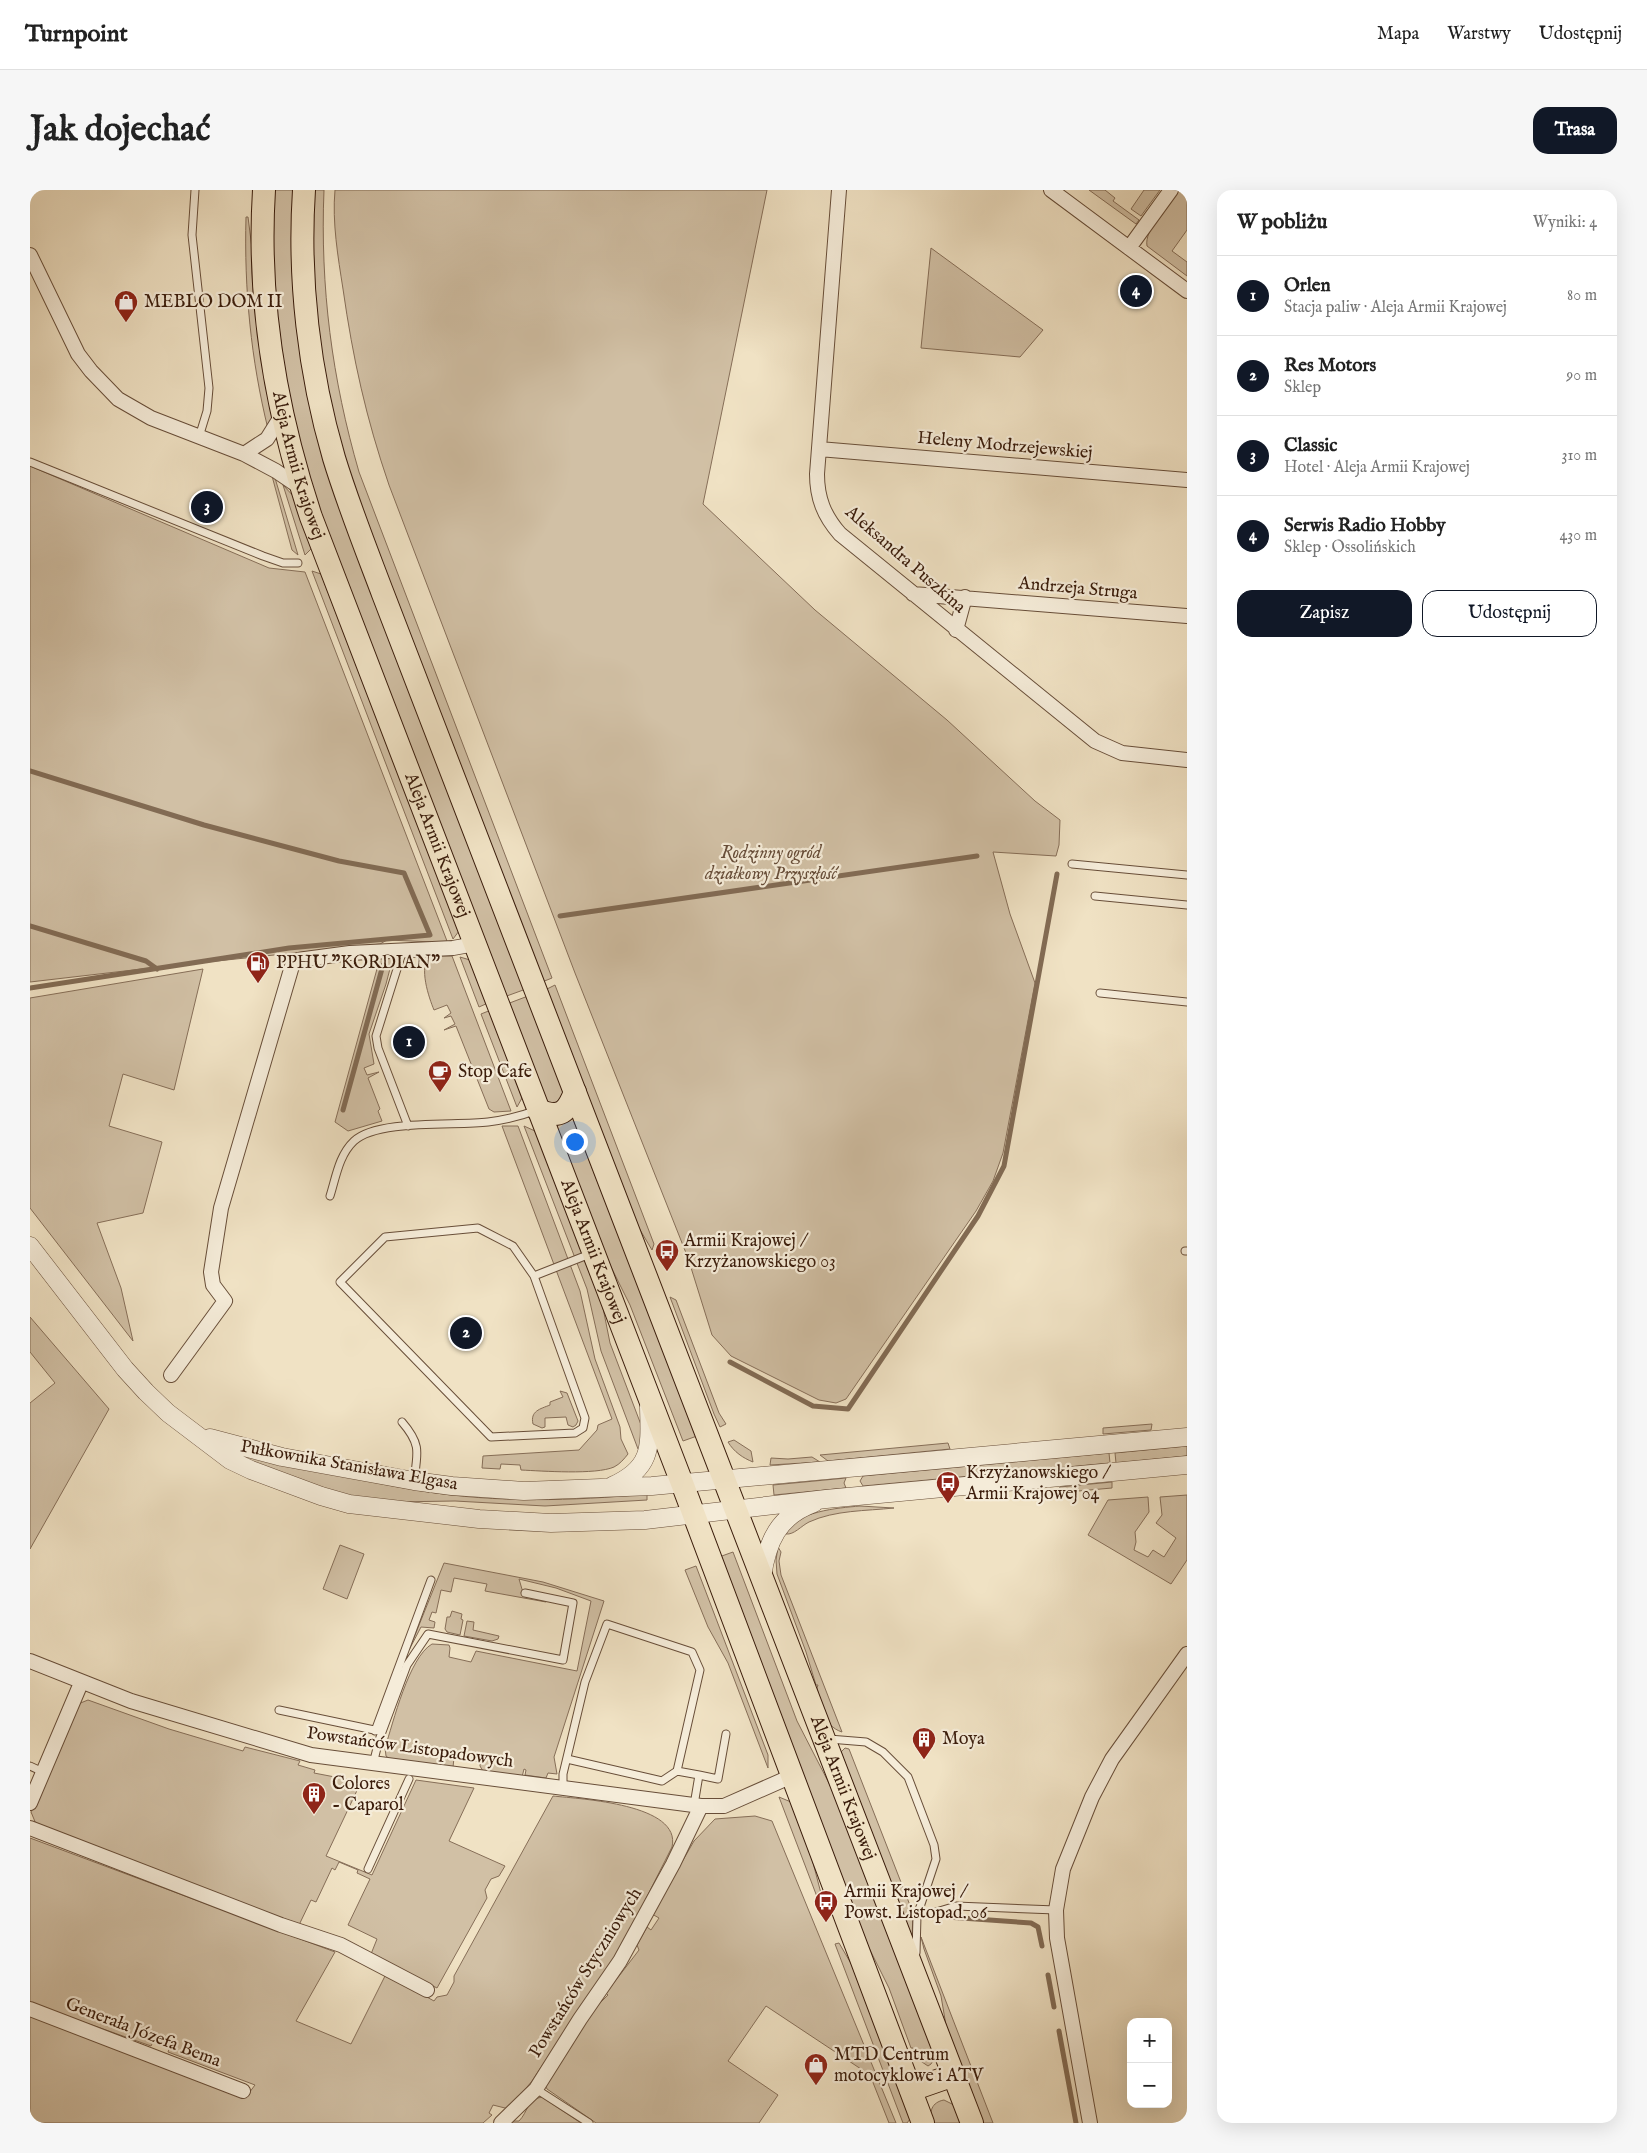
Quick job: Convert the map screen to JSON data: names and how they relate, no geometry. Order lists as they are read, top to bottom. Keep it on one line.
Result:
{"streets":{"main road":["Aleja Armii Krajowej"],"street":["Heleny Modrzejewskiej","Aleksandra Puszkina","Andrzeja Struga","Pułkownika Stanisława Elgasa","Powstańców Listopadowych","Powstańców Styczniowych","Generała Józefa Bema"]},"crossings":[["Heleny Modrzejewskiej","Aleksandra Puszkina"],["Aleja Armii Krajowej","Pułkownika Stanisława Elgasa"],["Aleja Armii Krajowej","Powstańców Listopadowych"],["Aleksandra Puszkina","Andrzeja Struga"],["Powstańców Listopadowych","Powstańców Styczniowych"]],"parks":["Rodzinny ogród działkowy Przyszłość"],"places":{"shop":["MEBLO DOM II","MTD Centrum motocyklowe i ATV"],"fuel station":["PPHU \"KORDIAN\""],"cafe":["Stop Cafe"],"bus stop":["Armii Krajowej / Krzyżanowskiego 03","Krzyżanowskiego / Armii Krajowej 04","Armii Krajowej / Powst. Listopad. 06"],"building":["Moya","Colores - Caparol"]},"page":{"header":"Turnpoint","nav":["Mapa","Warstwy","Udostępnij"],"buttons":["Trasa",["Zapisz","Udostępnij"]],"title":"Jak dojechać","heading":["W pobliżu","Wyniki: 4"],"list":[{"mark":"1","name":"Orlen","note":"Stacja paliw · Aleja Armii Krajowej","value":"80 m"},{"mark":"2","name":"Res Motors","note":"Sklep","value":"90 m"},{"mark":"3","name":"Classic","note":"Hotel · Aleja Armii Krajowej","value":"310 m"},{"mark":"4","name":"Serwis Radio Hobby","note":"Sklep · Ossolińskich","value":"430 m"}],"pins":["4","3","1","2"],"map_buttons":["+","−"]}}
